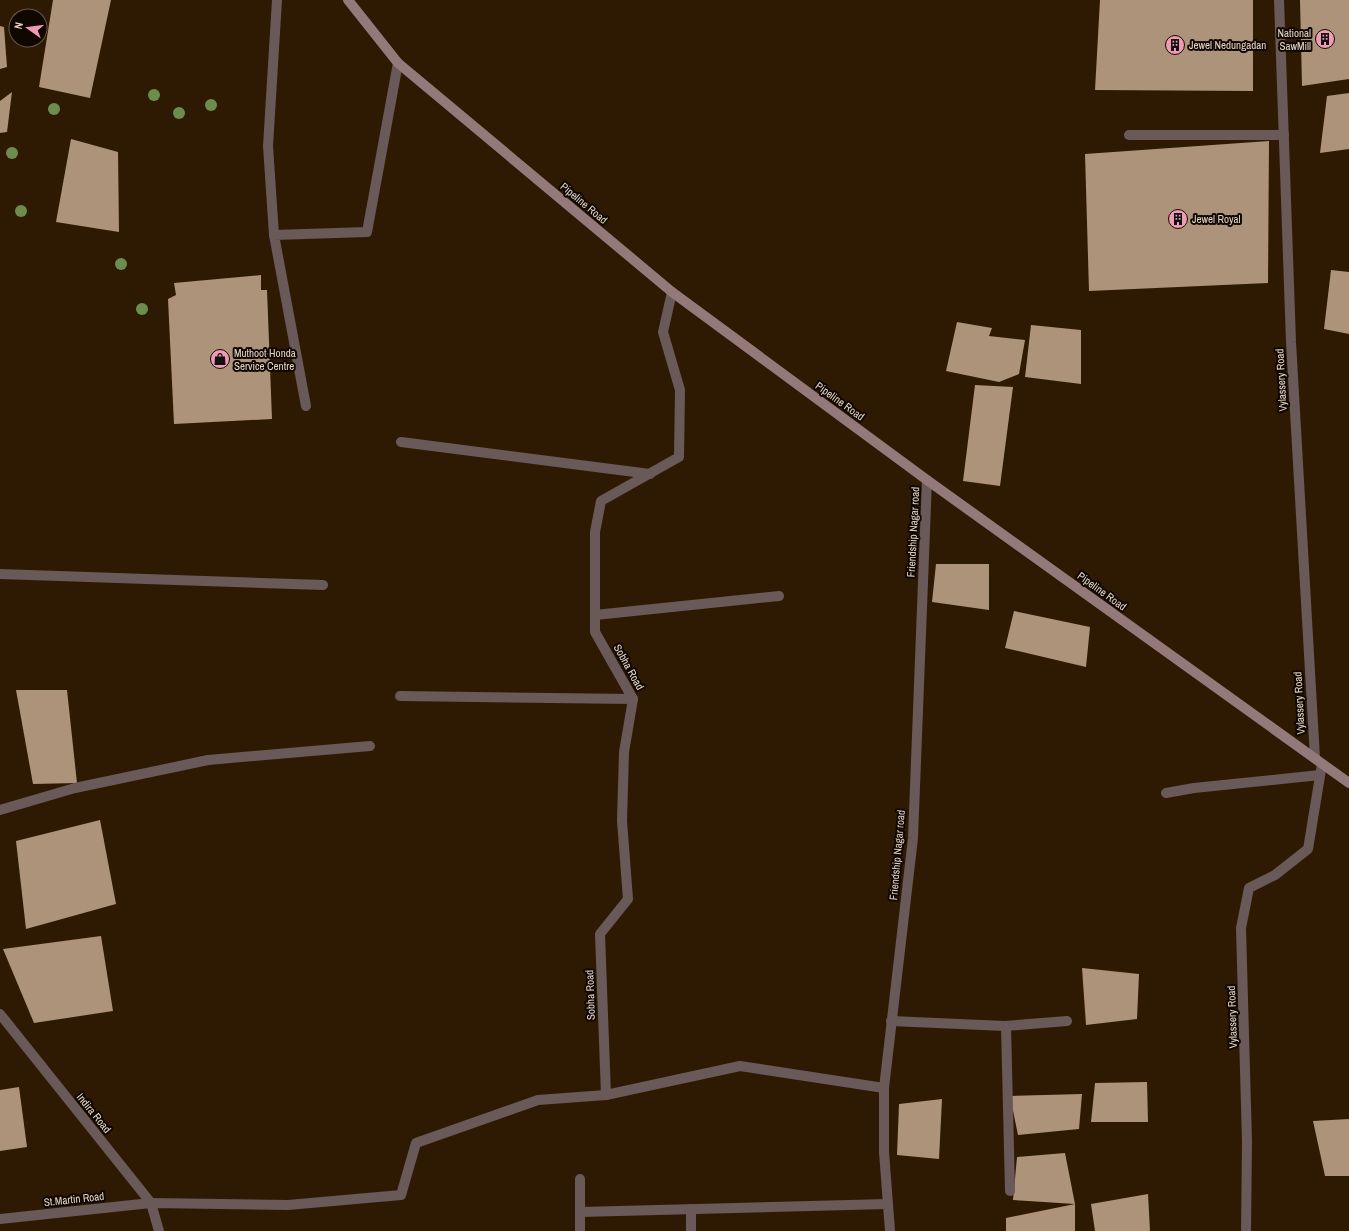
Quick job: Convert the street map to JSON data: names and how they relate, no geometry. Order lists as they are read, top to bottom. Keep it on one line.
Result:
{"streets":{"street":["Pipeline Road","Vylassery Road","Friendship Nagar road","Sobha Road","Indira Road","St.Martin Road"]},"crossings":[["Pipeline Road","Vylassery Road"],["Pipeline Road","Friendship Nagar road"],["Pipeline Road","Sobha Road"],["Sobha Road","St.Martin Road"],["Indira Road","St.Martin Road"]],"places":{"building":["National SawMill","Jewel Nedungadan","Jewel Royal"],"shop":["Muthoot Honda Service Centre"]},"north":"left"}
